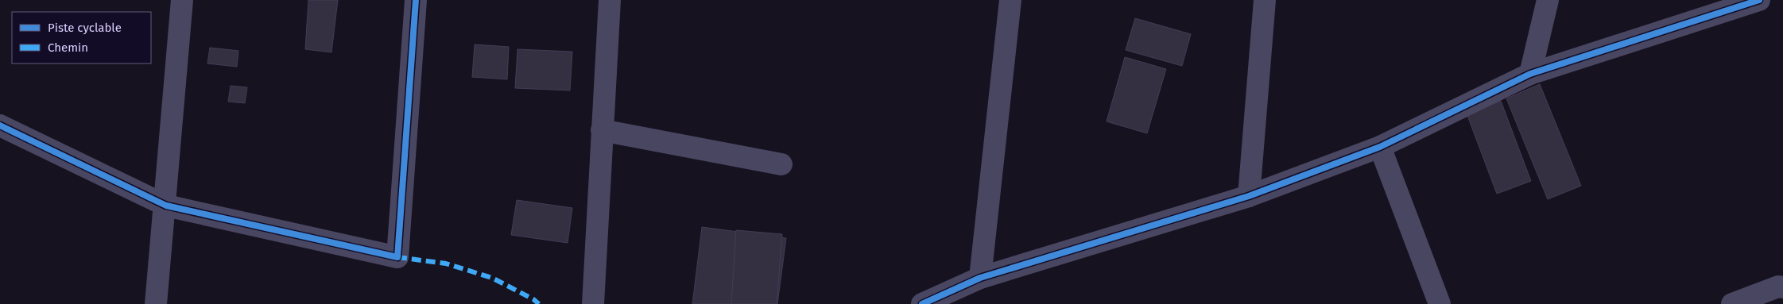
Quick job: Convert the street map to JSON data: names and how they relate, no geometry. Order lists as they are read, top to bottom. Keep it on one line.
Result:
{"legend":["Piste cyclable","Chemin"]}
